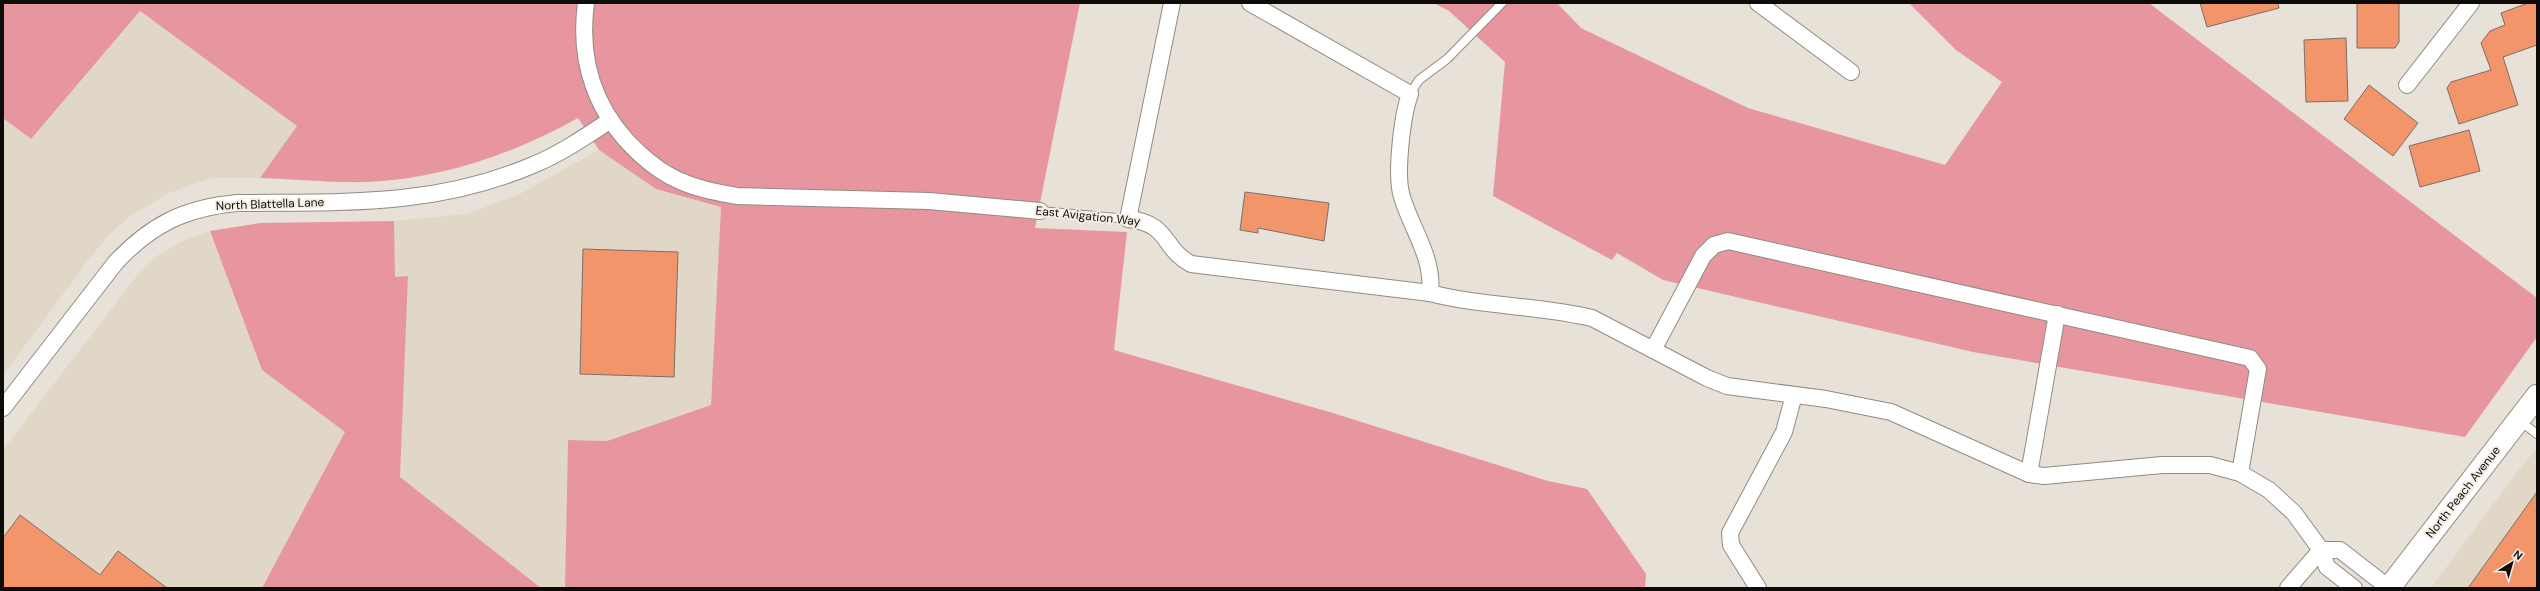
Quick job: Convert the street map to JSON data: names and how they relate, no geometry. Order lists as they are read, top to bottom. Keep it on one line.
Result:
{"streets":{"main road":["North Peach Avenue"],"street":["North Blattella Lane","East Avigation Way"]},"crossings":[["North Blattella Lane","East Avigation Way"]],"north":"top right"}
